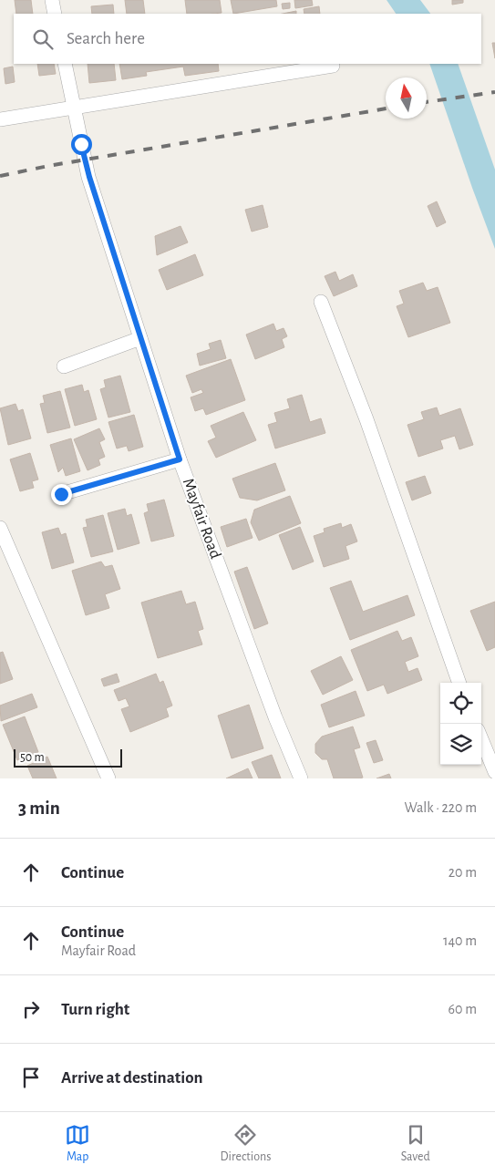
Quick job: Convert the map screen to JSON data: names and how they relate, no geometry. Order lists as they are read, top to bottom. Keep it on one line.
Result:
{"streets":{"street":["Mayfair Road"]},"scale_bar":"50 m","north":"top","page":{"search":"Search here","scale":"50 m","heading":["3 min","Walk · 220 m"],"list":[["Continue","20 m"],["Continue","Mayfair Road","140 m"],["Turn right","60 m"],"Arrive at destination"],"nav":["Map","Directions","Saved"]}}
